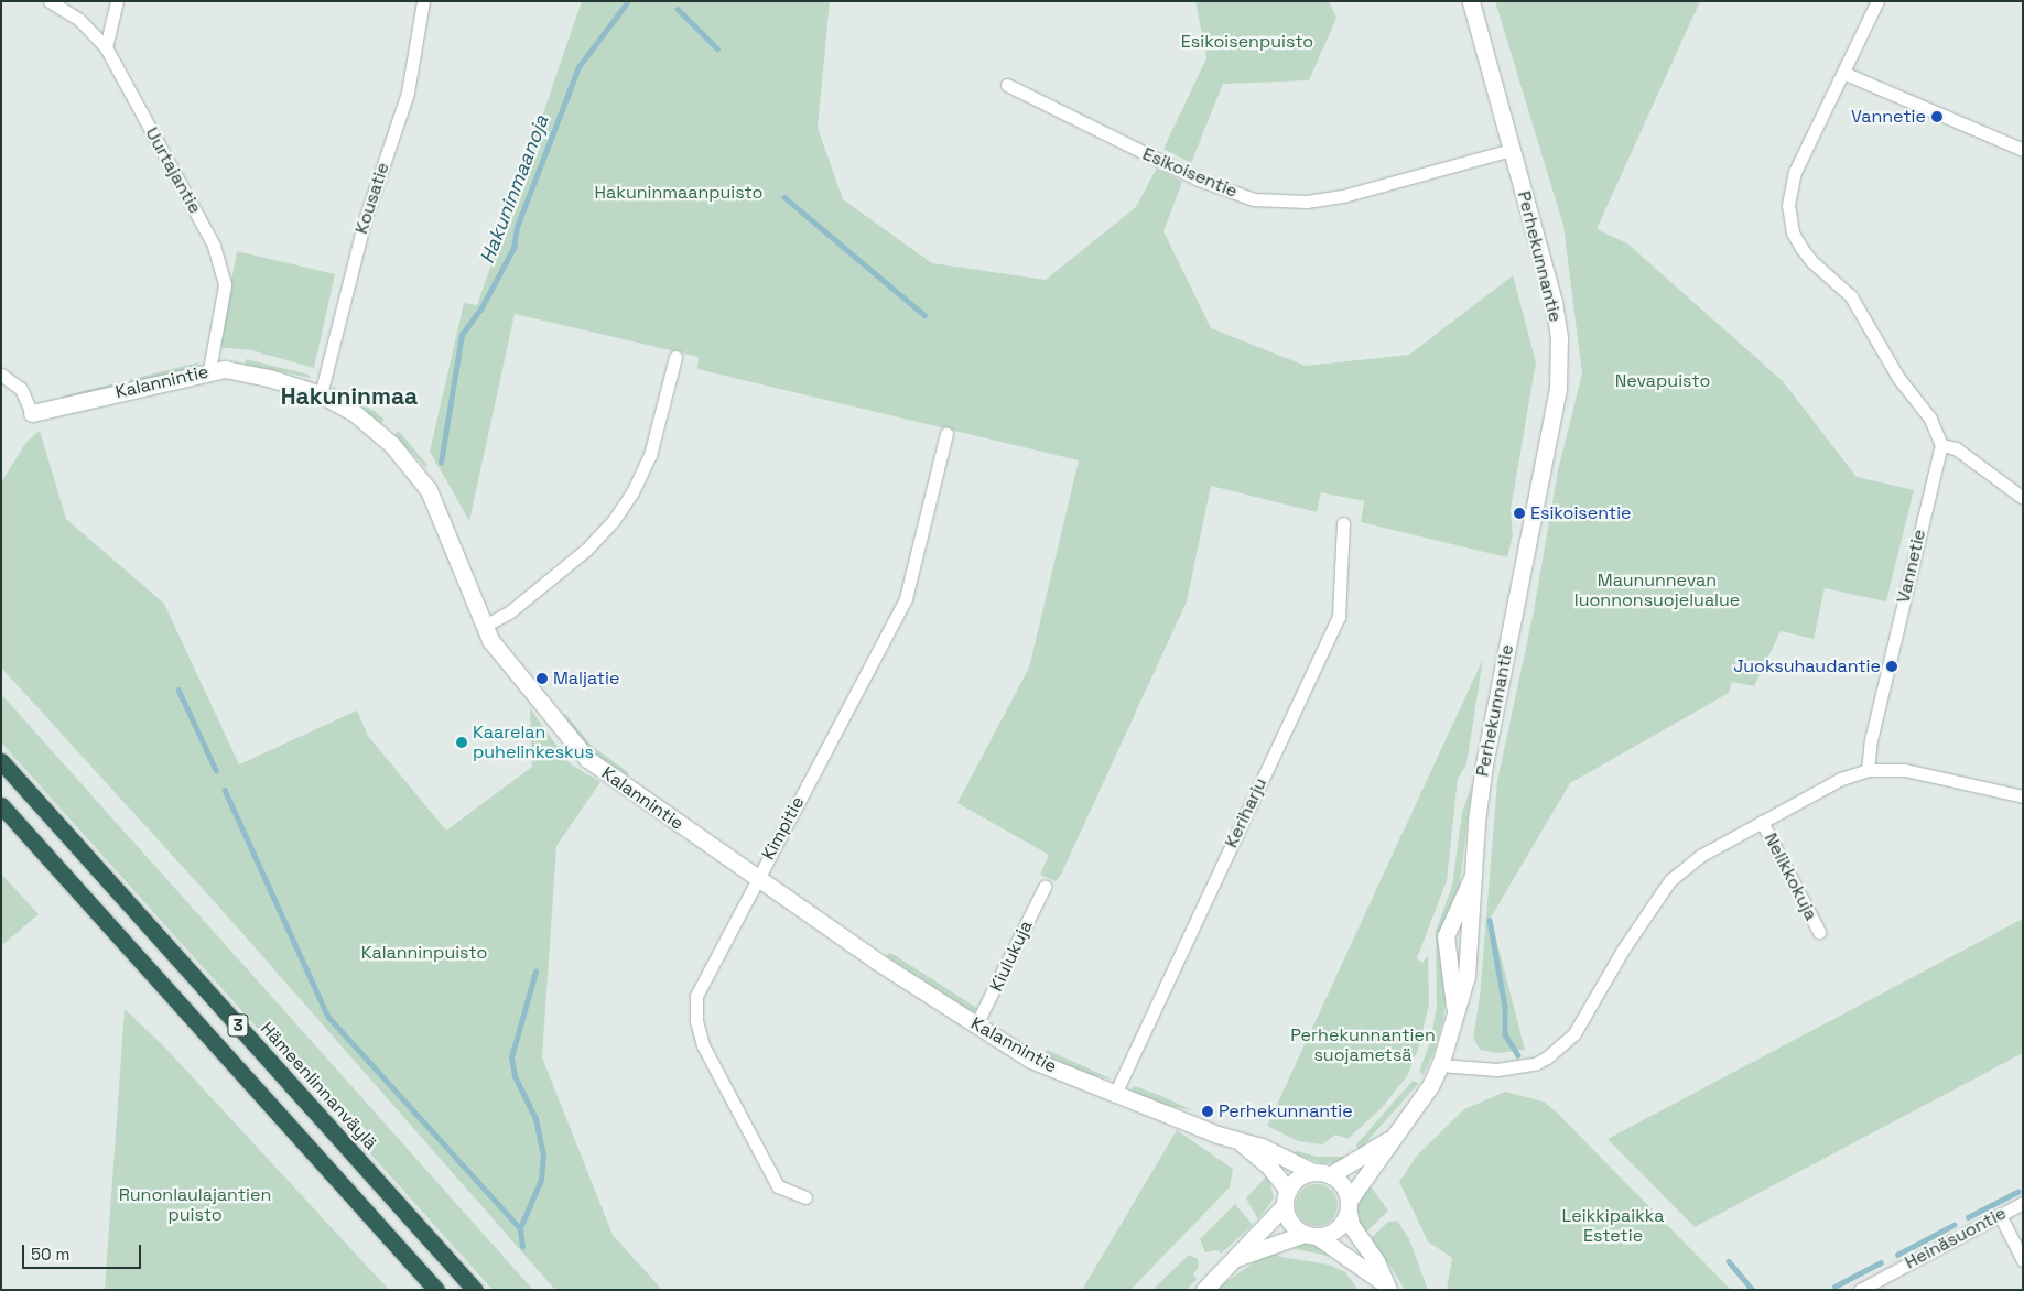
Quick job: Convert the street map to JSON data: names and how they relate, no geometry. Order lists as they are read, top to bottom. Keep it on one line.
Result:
{"streets":{"highway":["3","Hämeenlinnanväylä"],"street":["Uurtajantie","Esikoisentie","Kousatie","Perhekunnantie","Kalannintie","Vannetie","Keriharju","Kimpitie","Nelikkokuja","Kiulukuja","Heinäsuontie"]},"crossings":[["Uurtajantie","Kalannintie"],["Esikoisentie","Perhekunnantie"],["Kousatie","Kalannintie"],["Perhekunnantie","Kalannintie"],["Kalannintie","Keriharju"],["Kalannintie","Kimpitie"],["Kalannintie","Kiulukuja"]],"districts":["Hakuninmaa"],"water":["Hakuninmaanoja"],"parks":["Esikoisenpuisto","Hakuninmaanpuisto","Nevapuisto","Maununnevan luonnonsuojelualue","Kalanninpuisto","Perhekunnantien suojametsä","Runonlaulajantien puisto","Leikkipaikka Estetie"],"places":["Vannetie","Esikoisentie","Juoksuhaudantie","Maljatie","Kaarelan puhelinkeskus","Perhekunnantie"],"scale_bar":"50 m"}
